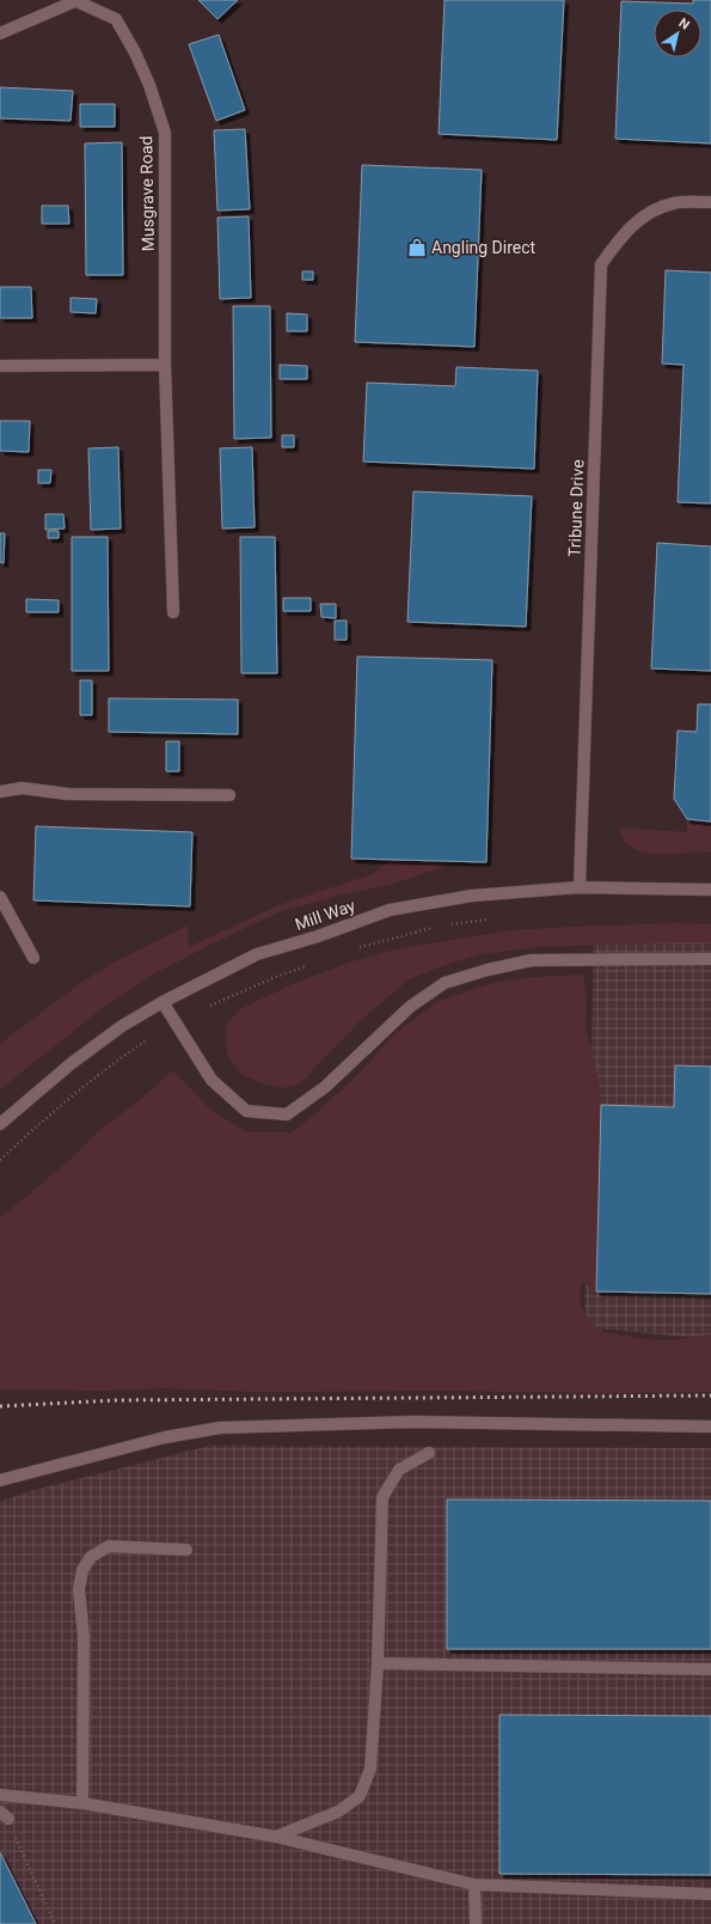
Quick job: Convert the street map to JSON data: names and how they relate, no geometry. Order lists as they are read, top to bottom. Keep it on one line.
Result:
{"streets":{"street":["Musgrave Road","Tribune Drive","Mill Way"]},"crossings":[["Tribune Drive","Mill Way"]],"places":{"shop":["Angling Direct"]},"north":"top right"}
